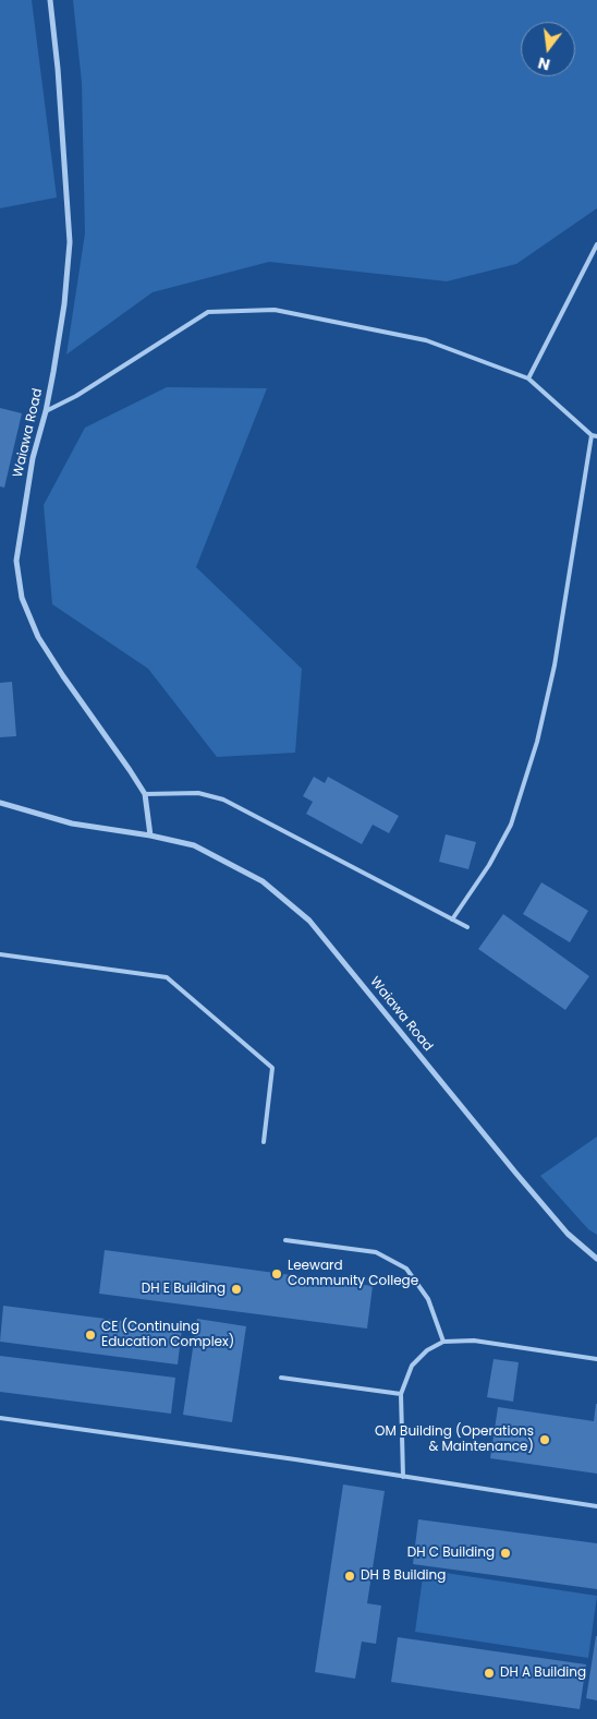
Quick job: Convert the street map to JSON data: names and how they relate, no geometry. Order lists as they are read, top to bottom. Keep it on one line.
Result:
{"streets":{"street":["Waiawa Road"]},"places":["Leeward Community College","DH E Building","CE (Continuing Education Complex)","OM Building (Operations & Maintenance)","DH C Building","DH B Building","DH A Building"],"north":"bottom"}
